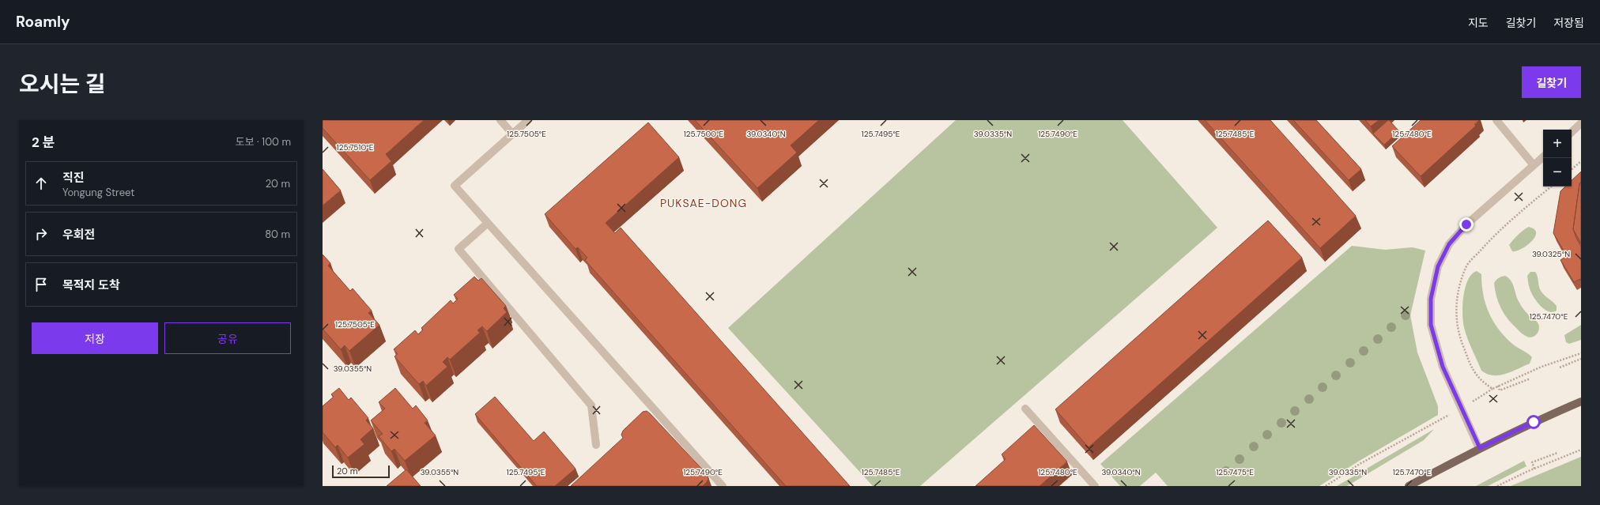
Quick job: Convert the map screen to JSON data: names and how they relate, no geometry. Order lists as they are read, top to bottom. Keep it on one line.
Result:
{"districts":["PUKSAE-DONG"],"scale_bar":"20 m","page":{"header":"Roamly","nav":["지도","길찾기","저장됨"],"title":"오시는 길","buttons":["길찾기",["저장","공유"]],"heading":["2 분","도보 · 100 m"],"map_buttons":["+","−"],"list":[["직진","Yongung Street","20 m"],["우회전","80 m"],"목적지 도착"],"scale":"20 m"},"coordinates":["125.7505°E","125.7500°E","39.0340°N","125.7495°E","39.0335°N","125.7490°E","125.7485°E","125.7480°E","125.7510°E","39.0325°N","125.7470°E","39.0355°N","125.7475°E"]}
